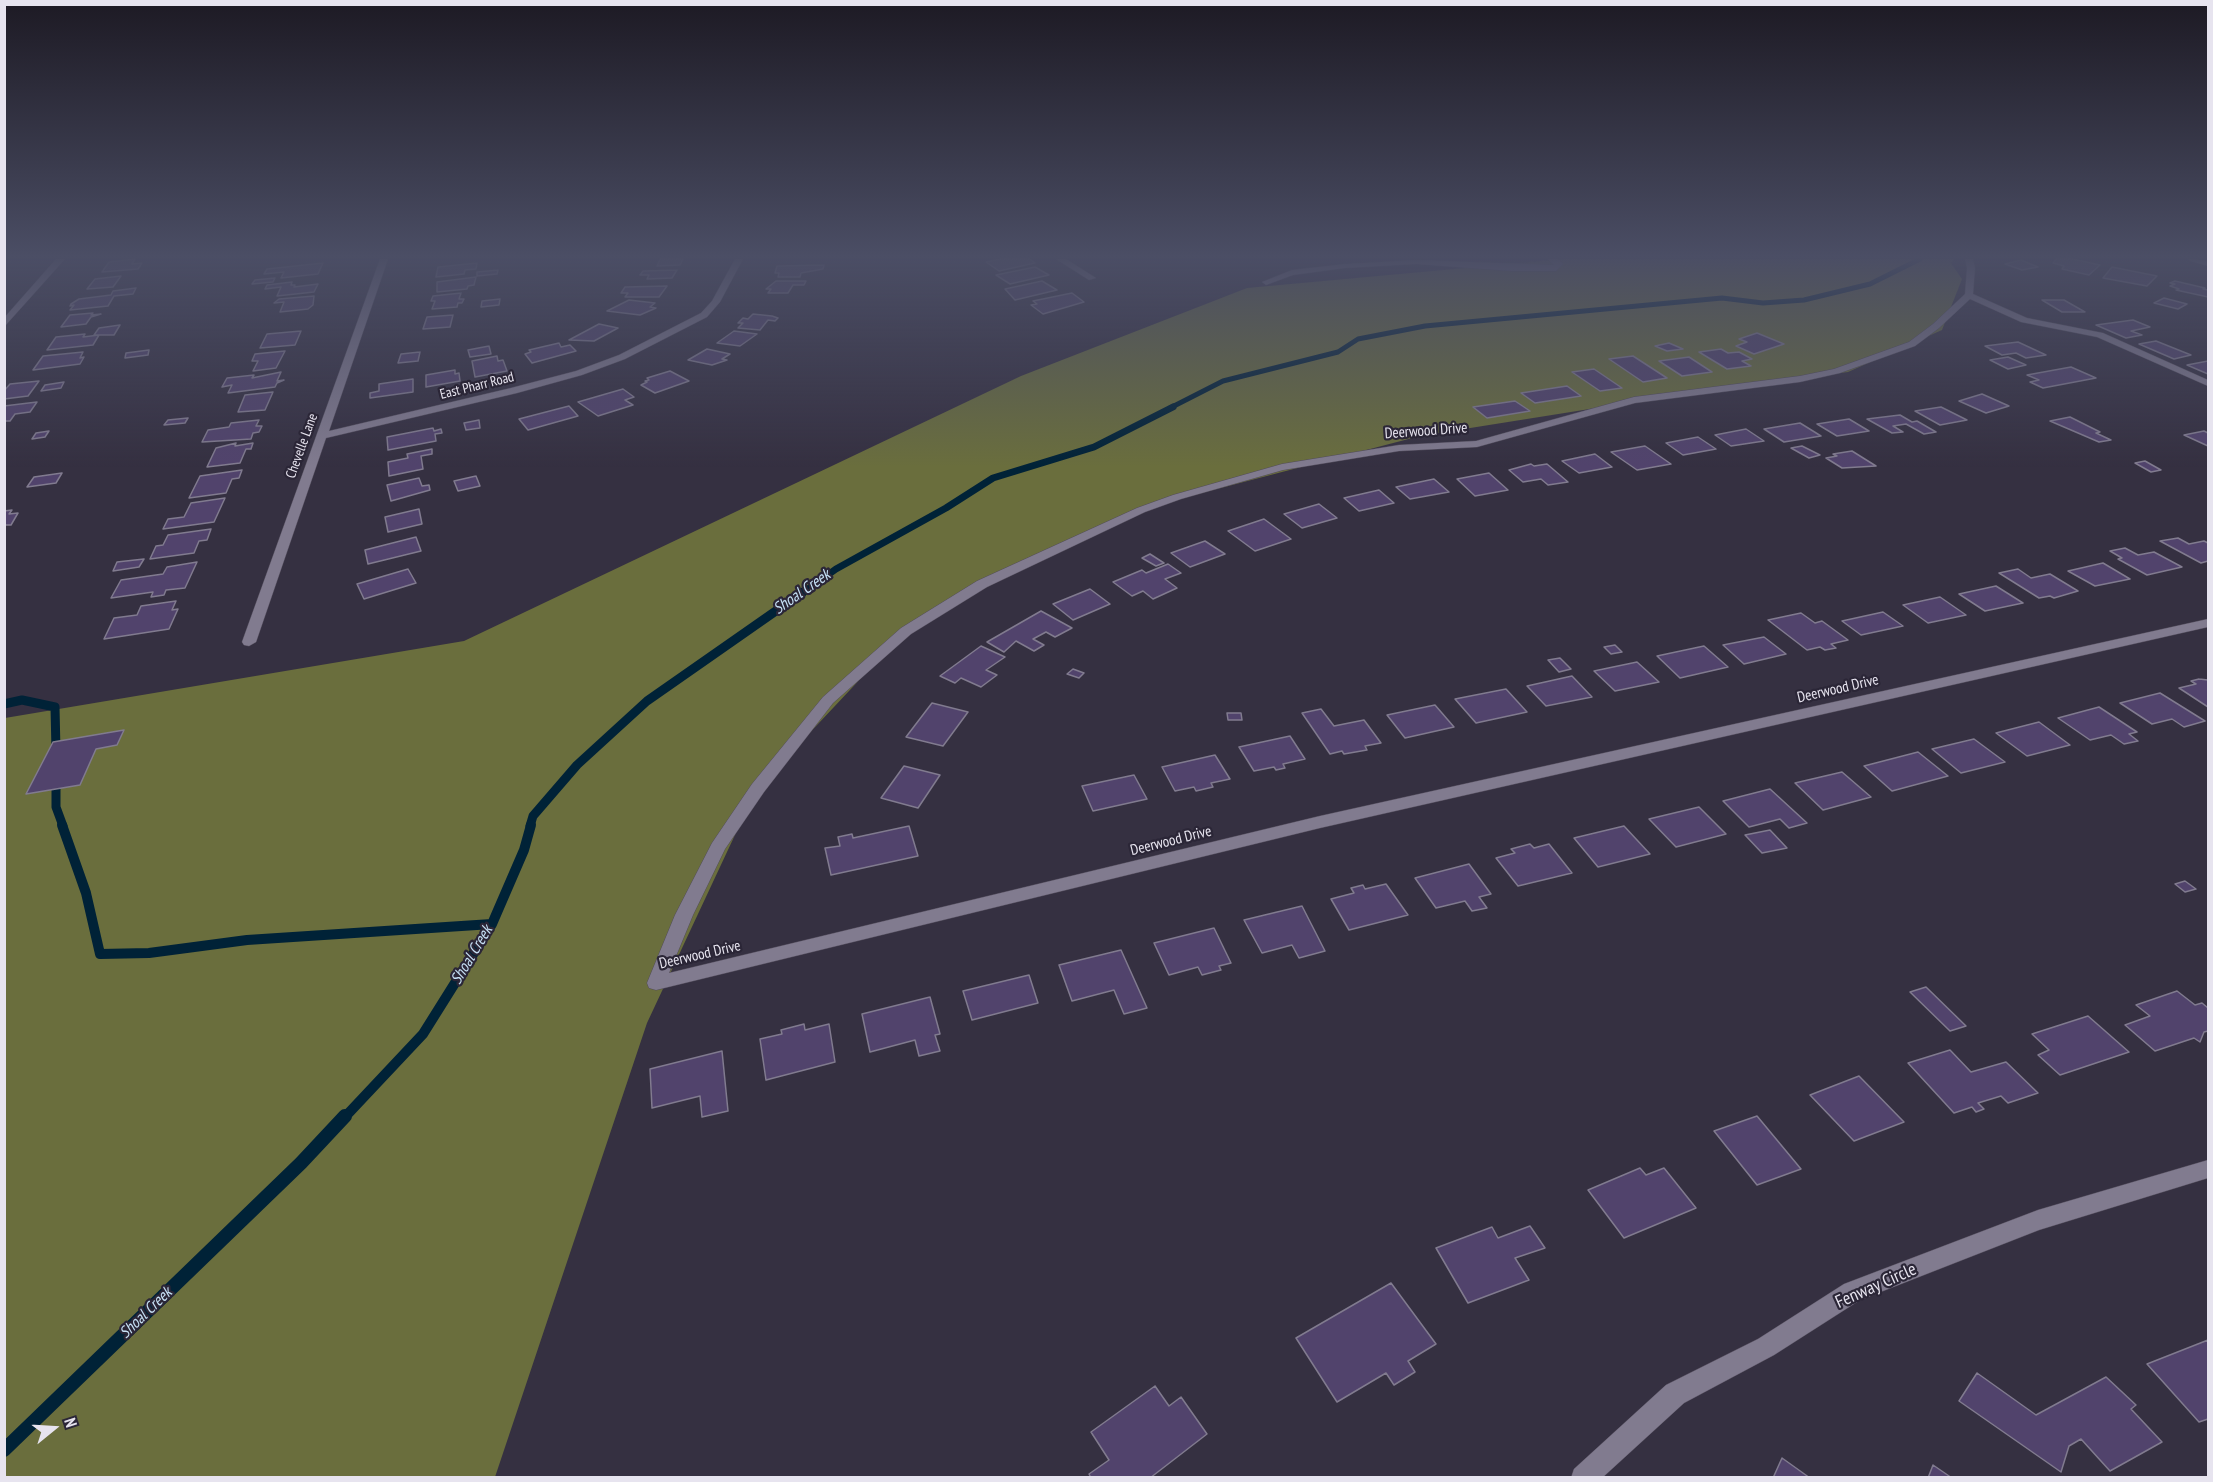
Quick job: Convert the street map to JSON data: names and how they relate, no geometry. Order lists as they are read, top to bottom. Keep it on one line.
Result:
{"streets":{"street":["East Pharr Road","Deerwood Drive","Chevelle Lane","Fenway Circle"]},"crossings":[["East Pharr Road","Chevelle Lane"]],"water":["Shoal Creek"],"north":"right"}
